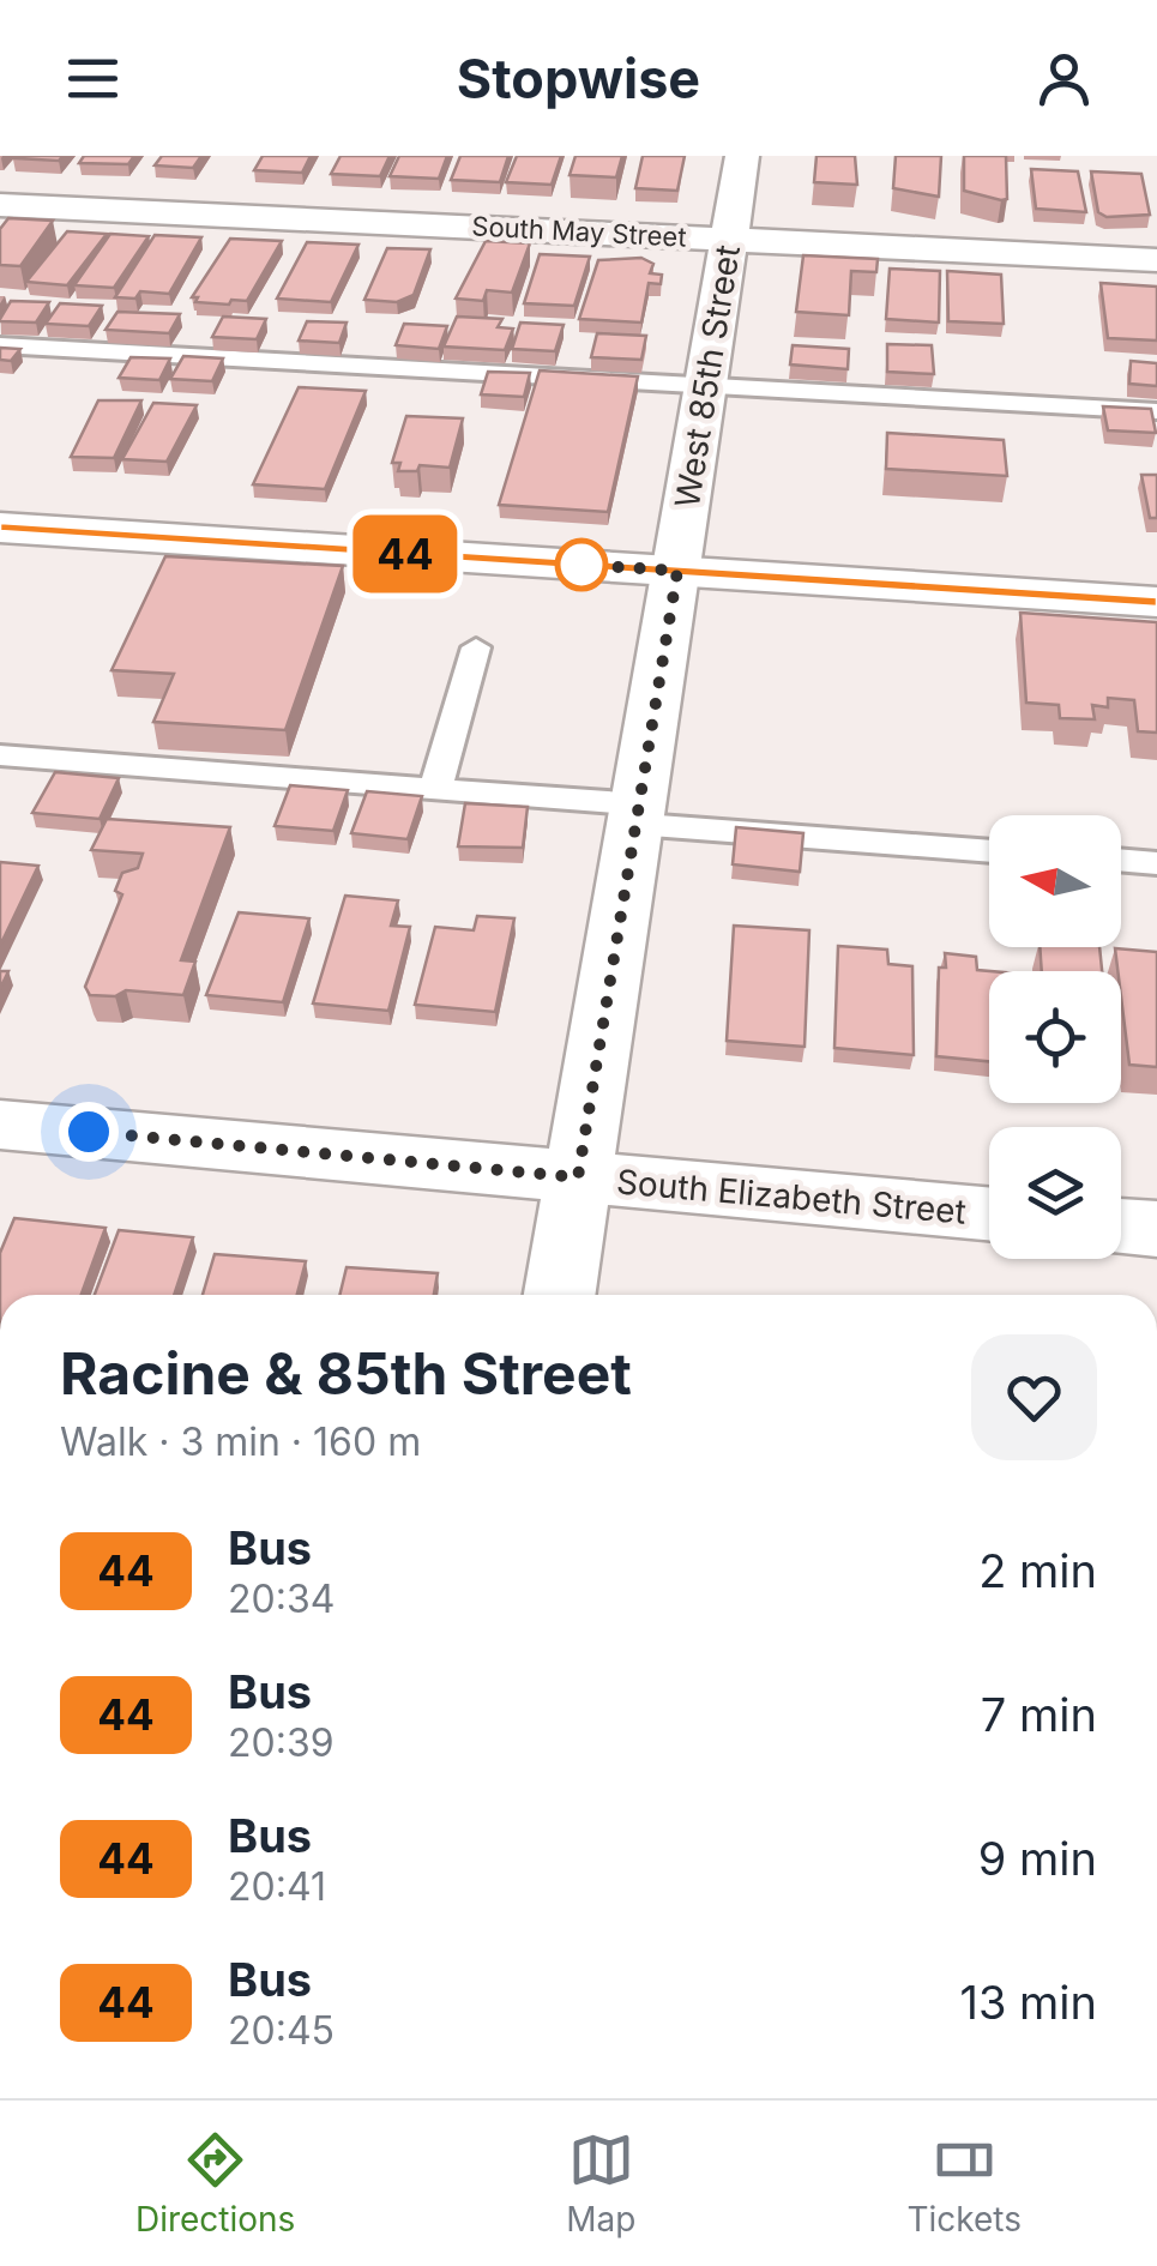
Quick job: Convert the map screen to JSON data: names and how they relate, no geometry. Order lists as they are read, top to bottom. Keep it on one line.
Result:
{"streets":{"street":["South May Street","West 85th Street","South Elizabeth Street"]},"crossings":[["South May Street","West 85th Street"],["West 85th Street","South Elizabeth Street"]],"lines":["bus line 44"],"north":"left","page":{"header":"Stopwise","on_map":"44","heading":["Racine & 85th Street","Walk · 3 min · 160 m"],"list":[{"mark":"44","name":"Bus","note":"20:34","value":"2 min"},{"mark":"44","name":"Bus","note":"20:39","value":"7 min"},{"mark":"44","name":"Bus","note":"20:41","value":"9 min"},{"mark":"44","name":"Bus","note":"20:45","value":"13 min"}],"tabs":["Directions","Map","Tickets"]}}
